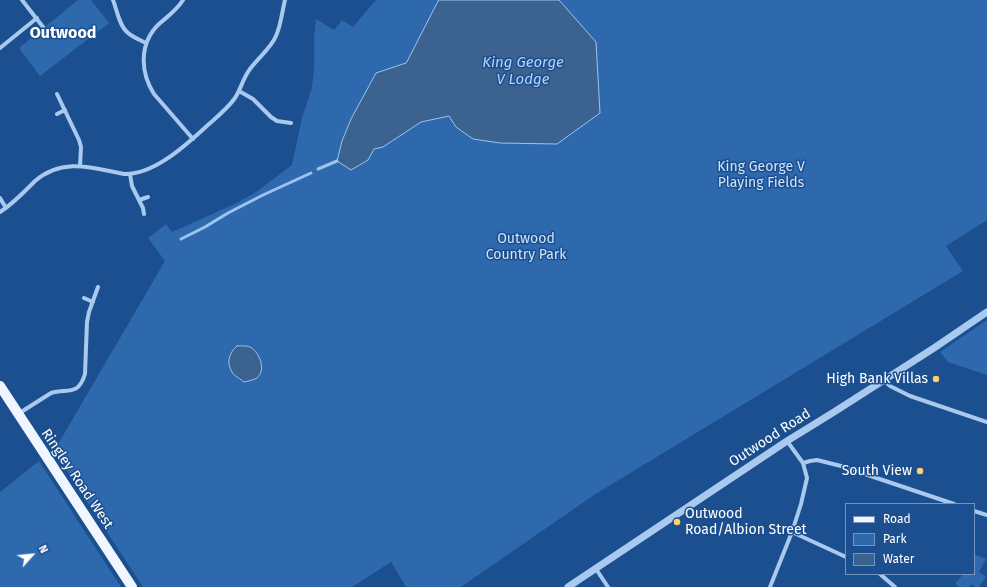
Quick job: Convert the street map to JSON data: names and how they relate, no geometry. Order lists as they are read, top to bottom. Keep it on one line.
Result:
{"streets":{"main road":["Ringley Road West"],"street":["Outwood Road"]},"districts":["Outwood"],"water":["King George V Lodge"],"parks":["King George V Playing Fields","Outwood Country Park"],"places":["High Bank Villas","South View","Outwood Road/Albion Street"],"legend":["Road","Park","Water"],"north":"top right"}
